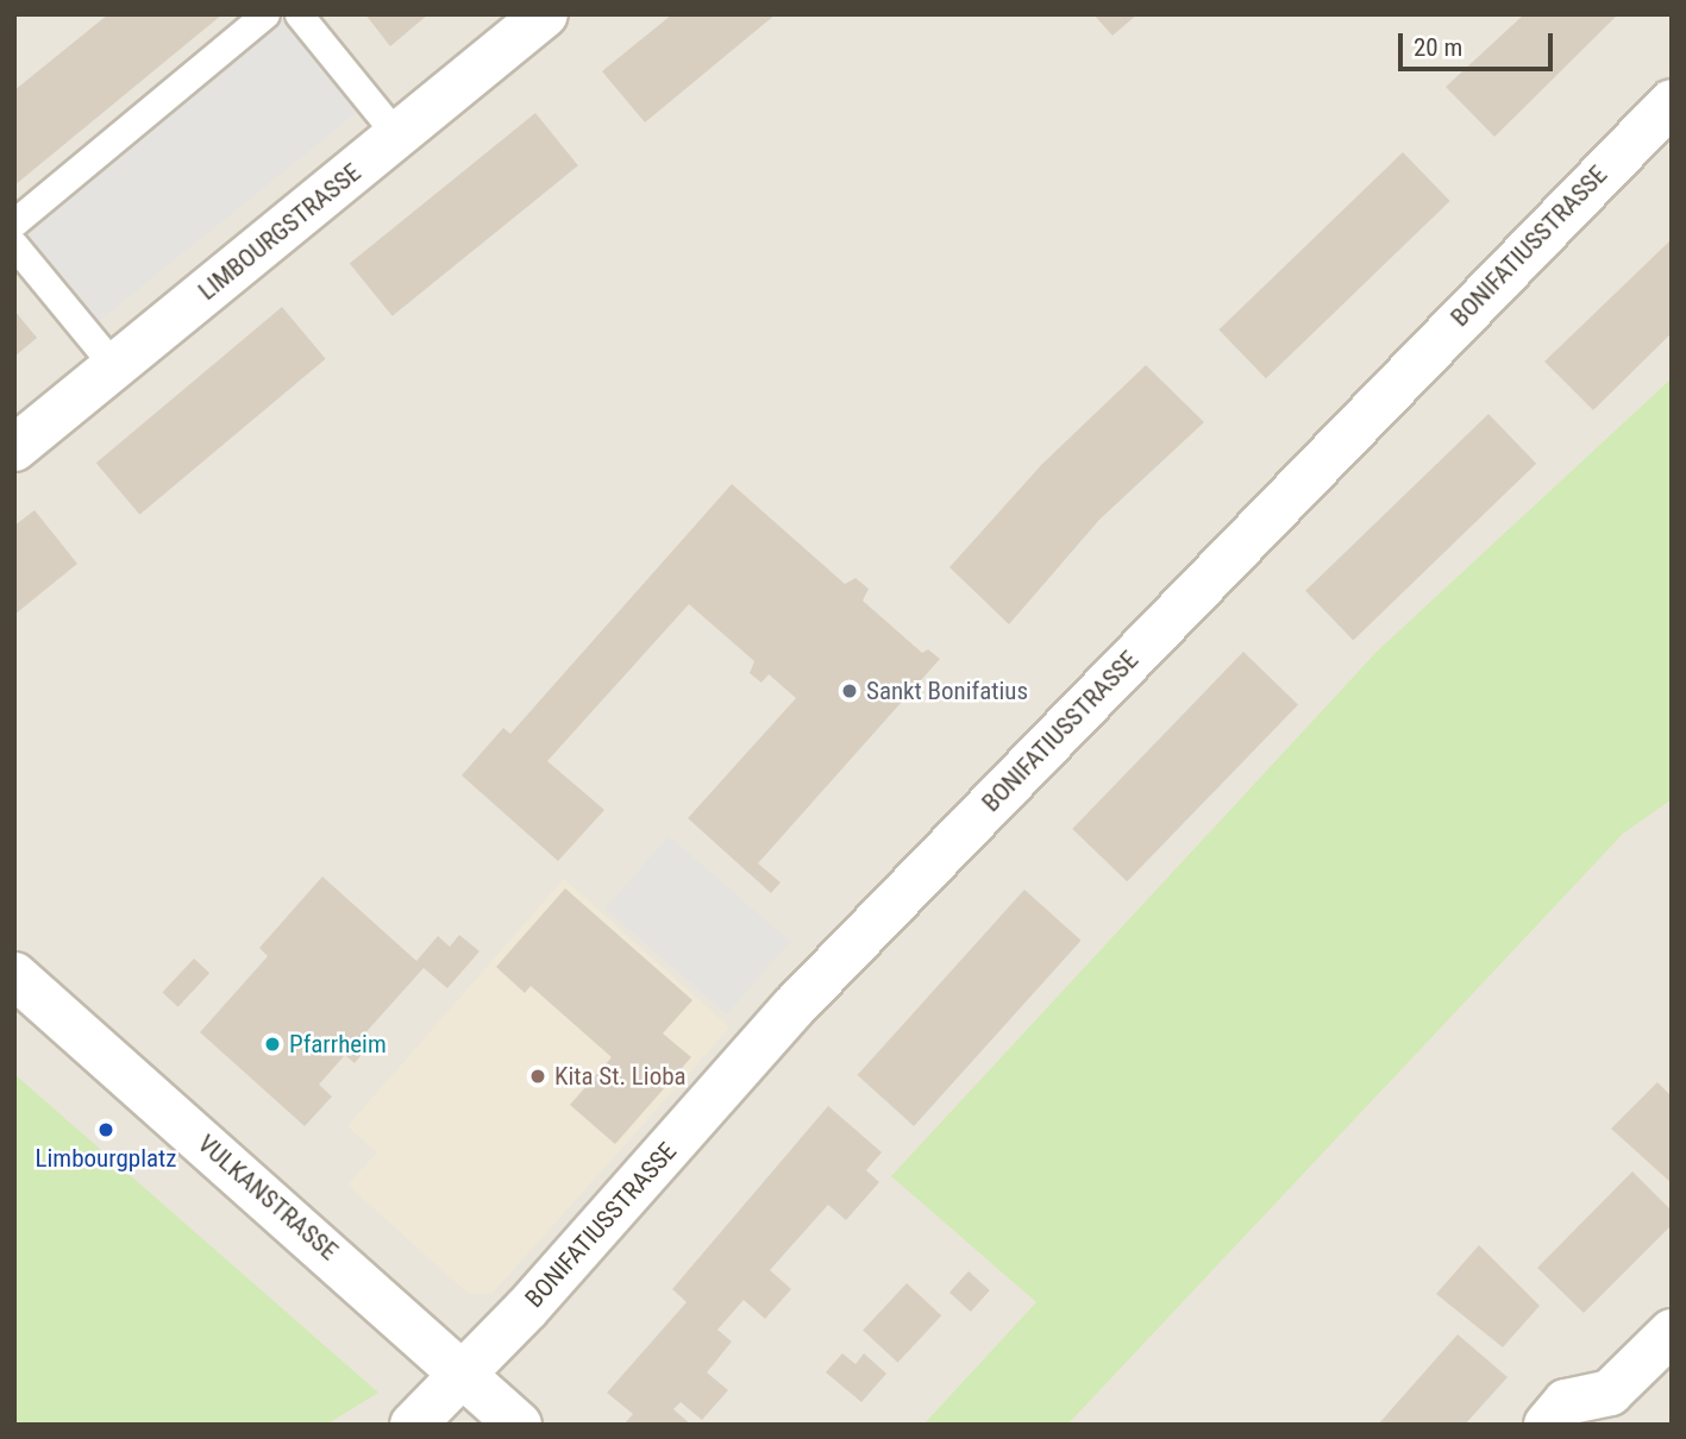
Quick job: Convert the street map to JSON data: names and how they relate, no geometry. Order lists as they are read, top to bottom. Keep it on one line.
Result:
{"streets":{"street":["LIMBOURGSTRASSE","BONIFATIUSSTRASSE","VULKANSTRASSE"]},"crossings":[["BONIFATIUSSTRASSE","VULKANSTRASSE"]],"places":["Sankt Bonifatius","Pfarrheim","Kita St. Lioba","Limbourgplatz"],"scale_bar":"20 m"}
